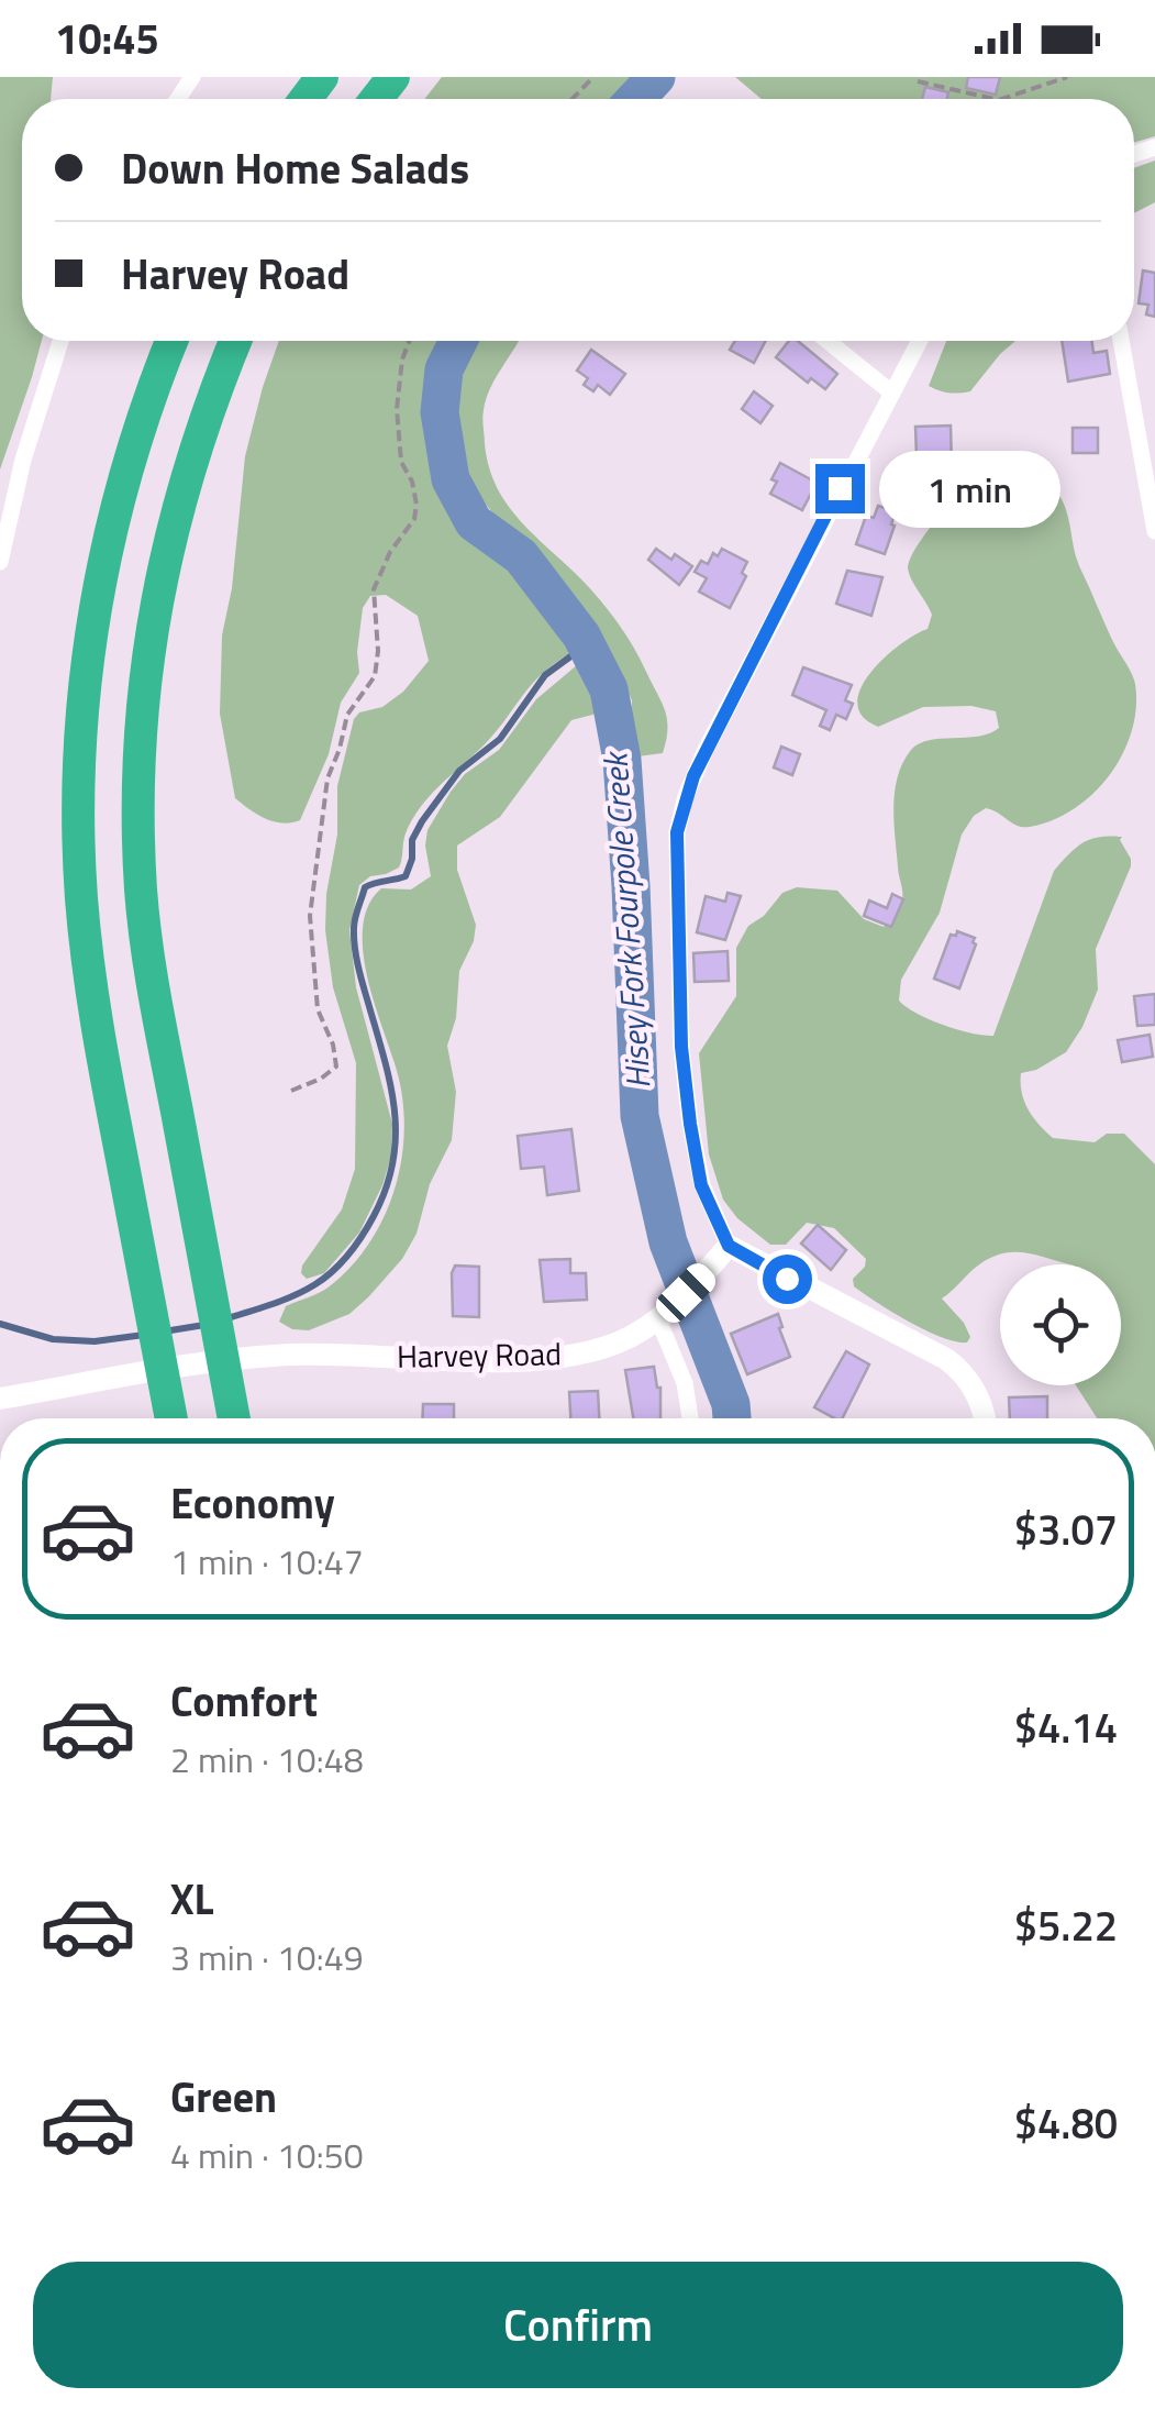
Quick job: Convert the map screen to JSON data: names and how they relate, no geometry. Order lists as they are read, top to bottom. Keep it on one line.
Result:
{"streets":{"street":["Harvey Road"]},"water":["Hisey Fork Fourpole Creek"],"page":{"status":"10:45","banner":["Down Home Salads","Harvey Road"],"bubble":"1 min","list":[{"name":"Economy","note":"1 min · 10:47","value":"$3.07"},{"name":"Comfort","note":"2 min · 10:48","value":"$4.14"},{"name":"XL","note":"3 min · 10:49","value":"$5.22"},{"name":"Green","note":"4 min · 10:50","value":"$4.80"}],"buttons":"Confirm"}}
